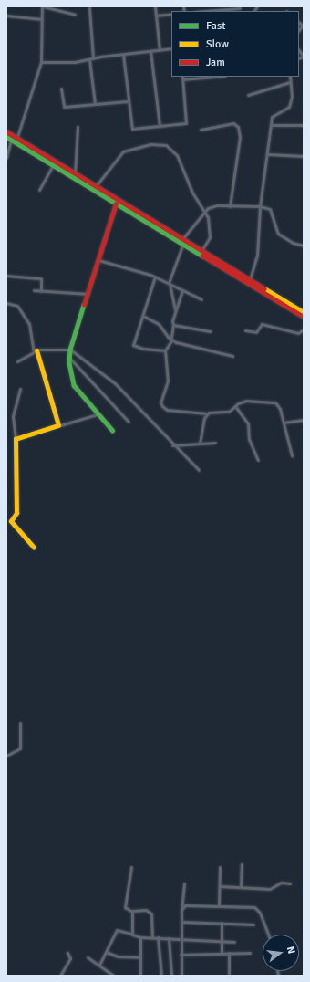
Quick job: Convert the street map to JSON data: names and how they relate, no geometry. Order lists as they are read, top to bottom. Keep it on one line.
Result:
{"legend":["Fast","Slow","Jam"],"north":"right"}
